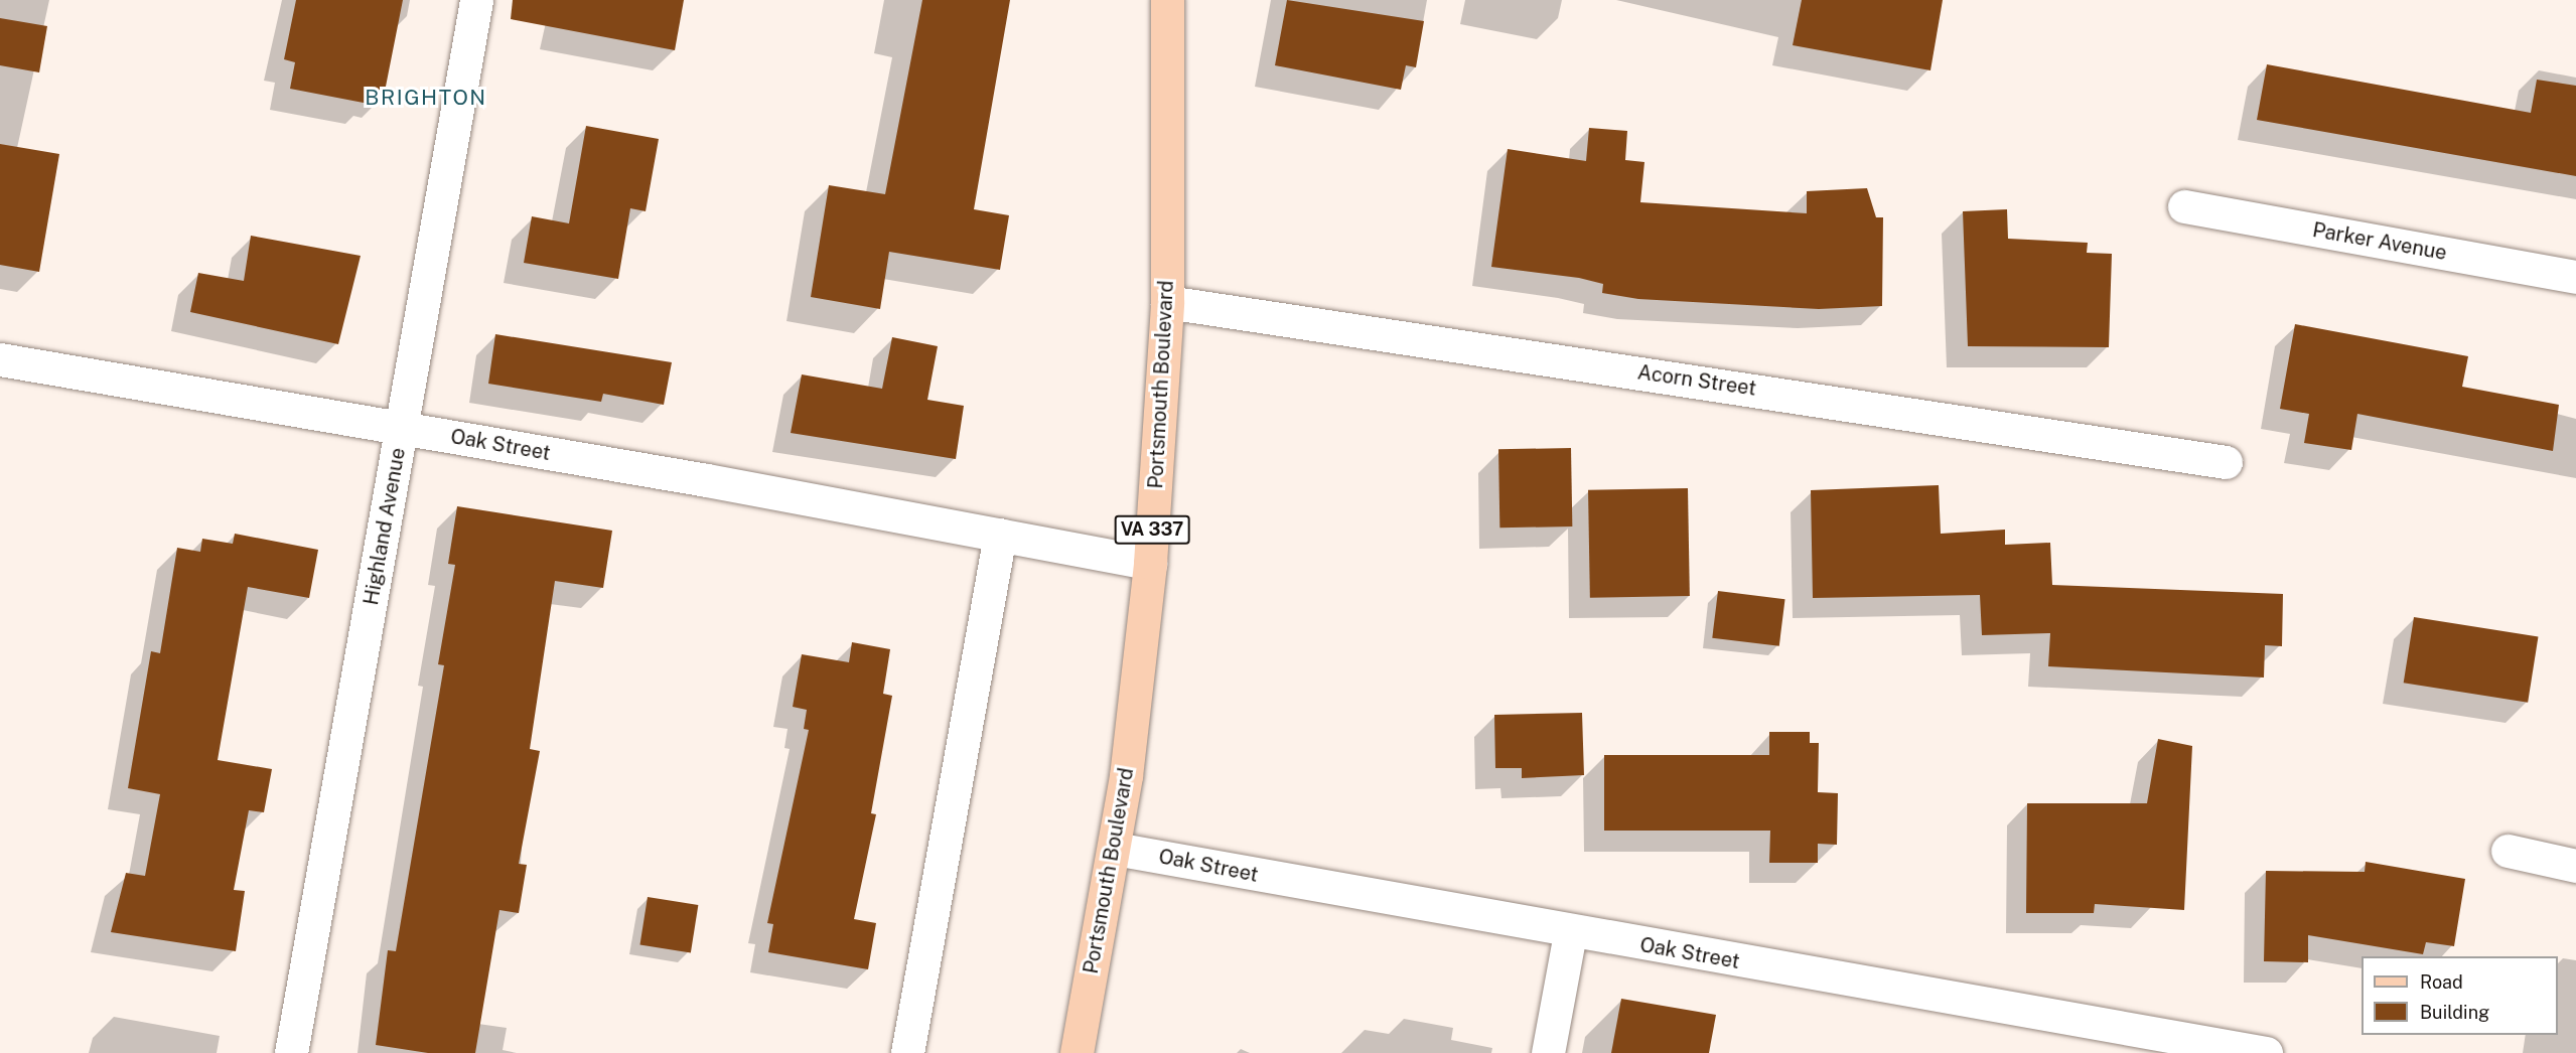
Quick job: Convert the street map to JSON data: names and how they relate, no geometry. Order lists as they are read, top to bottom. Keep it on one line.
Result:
{"streets":{"main road":["Portsmouth Boulevard","VA 337"],"street":["Parker Avenue","Acorn Street","Oak Street","Highland Avenue"]},"crossings":[["Acorn Street","Portsmouth Boulevard"],["Portsmouth Boulevard","Oak Street"],["Oak Street","Highland Avenue"]],"districts":["BRIGHTON"],"legend":["Road","Building"]}
